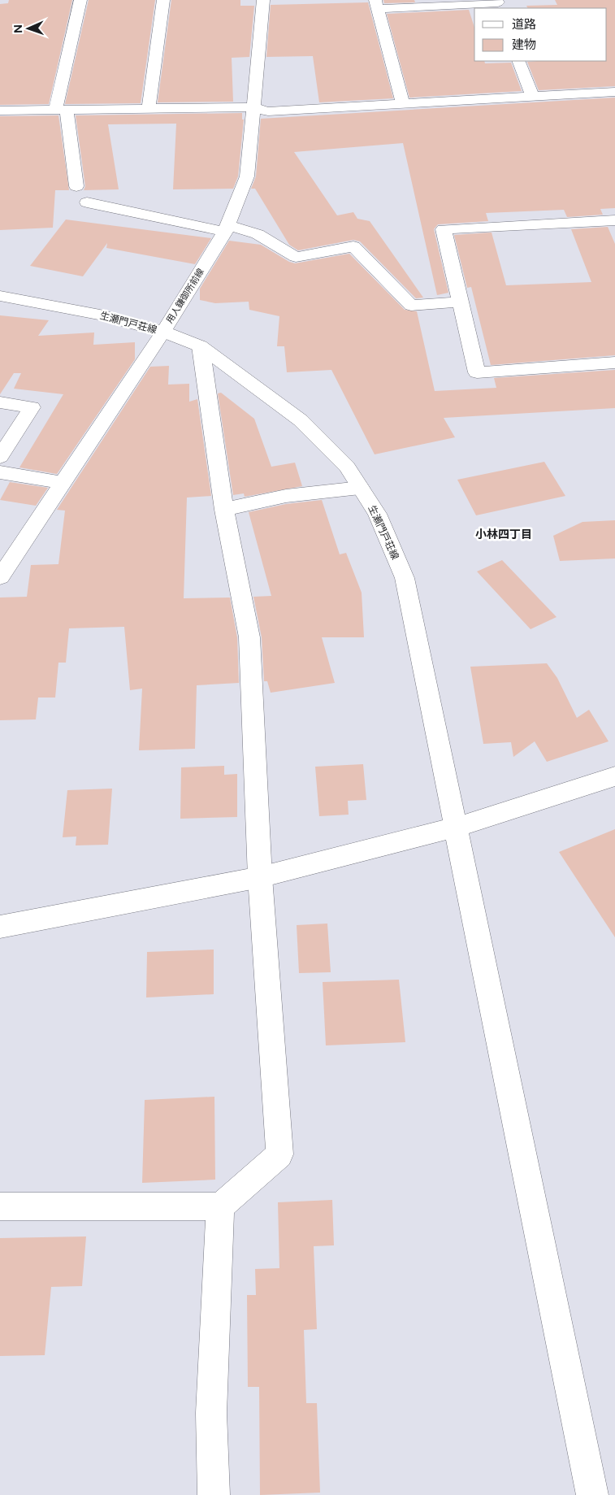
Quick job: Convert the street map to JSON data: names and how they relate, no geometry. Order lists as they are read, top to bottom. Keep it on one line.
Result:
{"streets":{"street":["用人鎌御所前線","生瀬門戸荘線"]},"crossings":[["用人鎌御所前線","生瀬門戸荘線"]],"districts":["小林四丁目"],"legend":["道路","建物"],"north":"left"}
